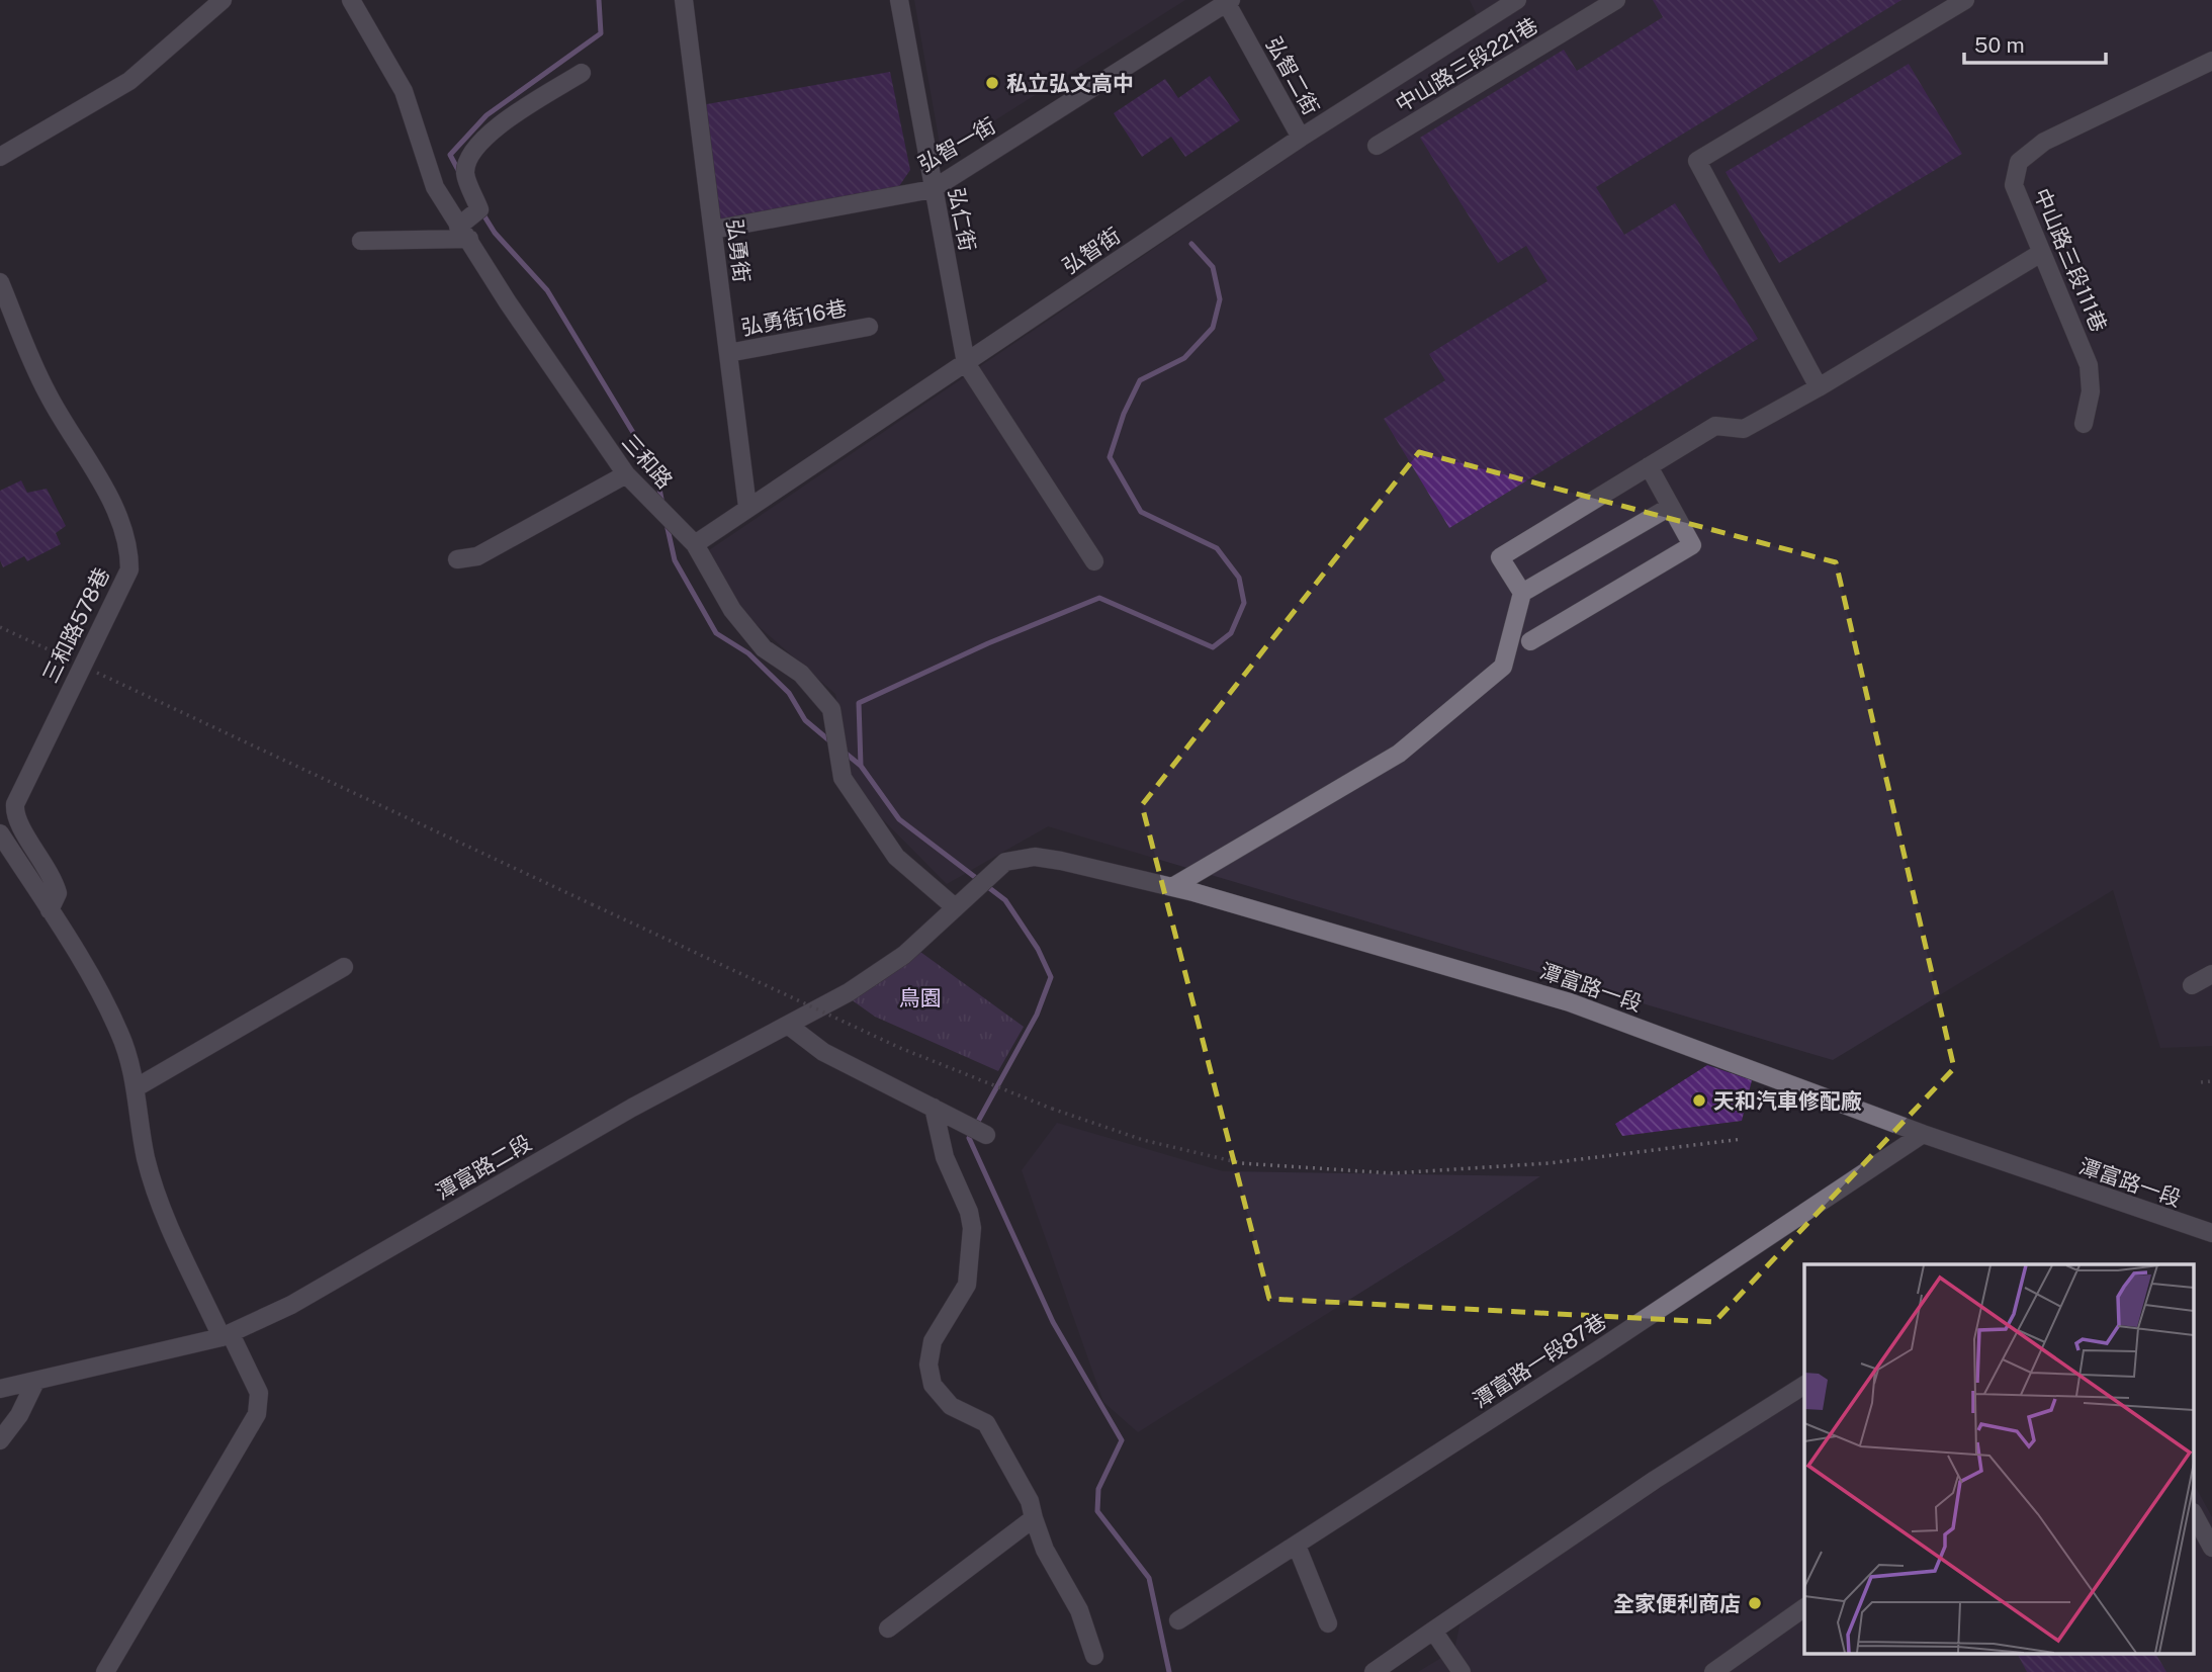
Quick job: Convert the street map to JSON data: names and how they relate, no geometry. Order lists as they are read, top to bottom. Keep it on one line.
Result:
{"streets":{"street":["中山路三段221巷","弘智二街","弘智一街","弘仁街","弘勇街","弘智街","中山路三段111巷","弘勇街16巷","三和路","三和路578巷","潭富路一段","潭富路二段","潭富路一段87巷"]},"crossings":[["弘智二街","弘智一街"],["弘智二街","弘智街"],["弘智一街","弘仁街"],["弘智一街","弘勇街"],["弘仁街","弘智街"],["弘勇街","弘智街"],["弘勇街","弘勇街16巷"],["弘智街","三和路"],["三和路","潭富路一段"],["三和路","潭富路二段"],["潭富路一段","潭富路二段"],["潭富路一段","潭富路一段87巷"]],"parks":["鳥園"],"places":["私立弘文高中","天和汽車修配廠","全家便利商店"],"scale_bar":"50 m"}
